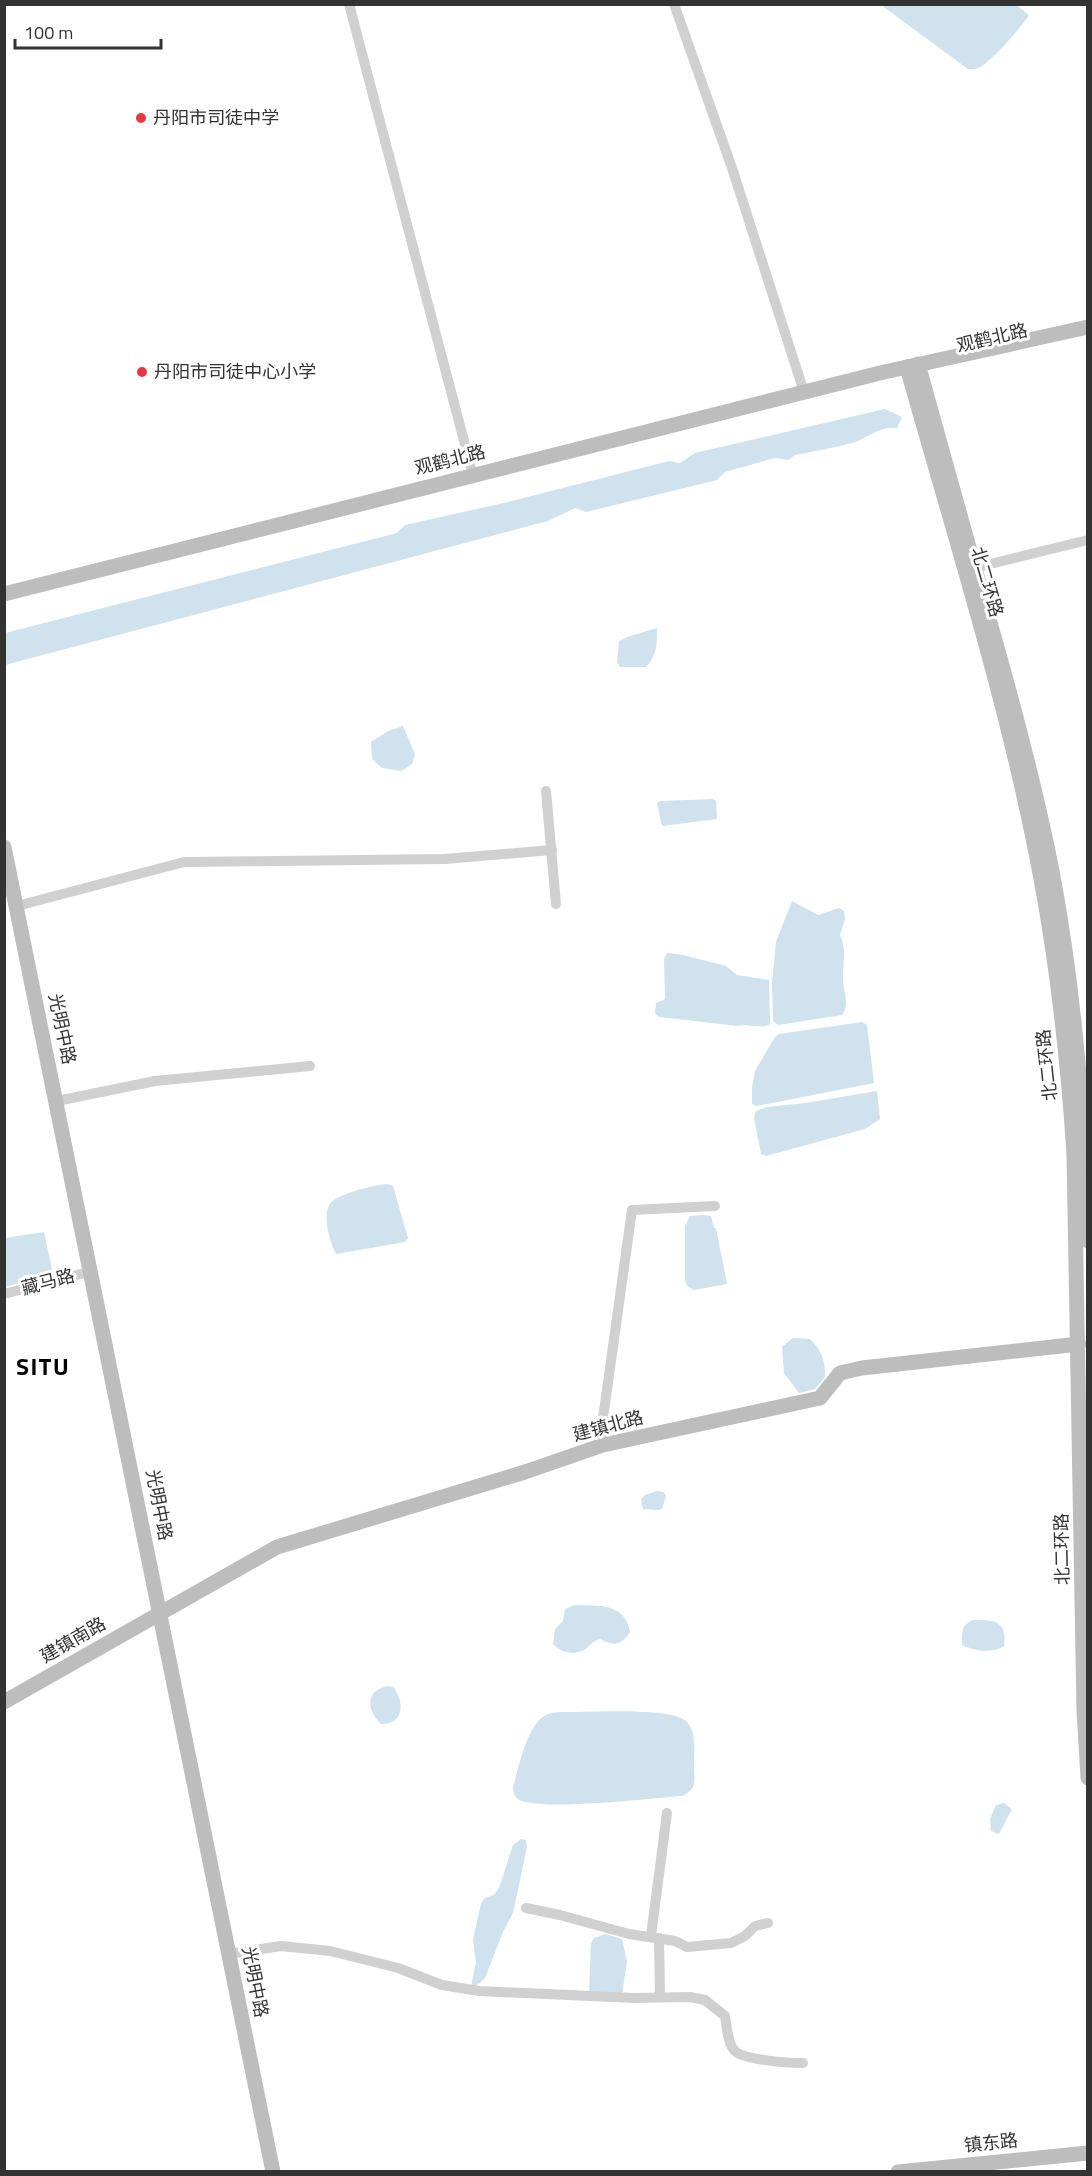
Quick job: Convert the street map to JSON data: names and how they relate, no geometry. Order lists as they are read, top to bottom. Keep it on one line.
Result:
{"streets":{"street":["观鹤北路","北二环路","光明中路","藏马路","建镇北路","建镇南路","镇东路"]},"crossings":[["观鹤北路","北二环路"],["北二环路","建镇北路"],["光明中路","藏马路"],["光明中路","建镇北路"],["光明中路","建镇南路"],["建镇北路","建镇南路"]],"districts":["SITU"],"places":["丹阳市司徒中学","丹阳市司徒中心小学"],"scale_bar":"100 m"}
